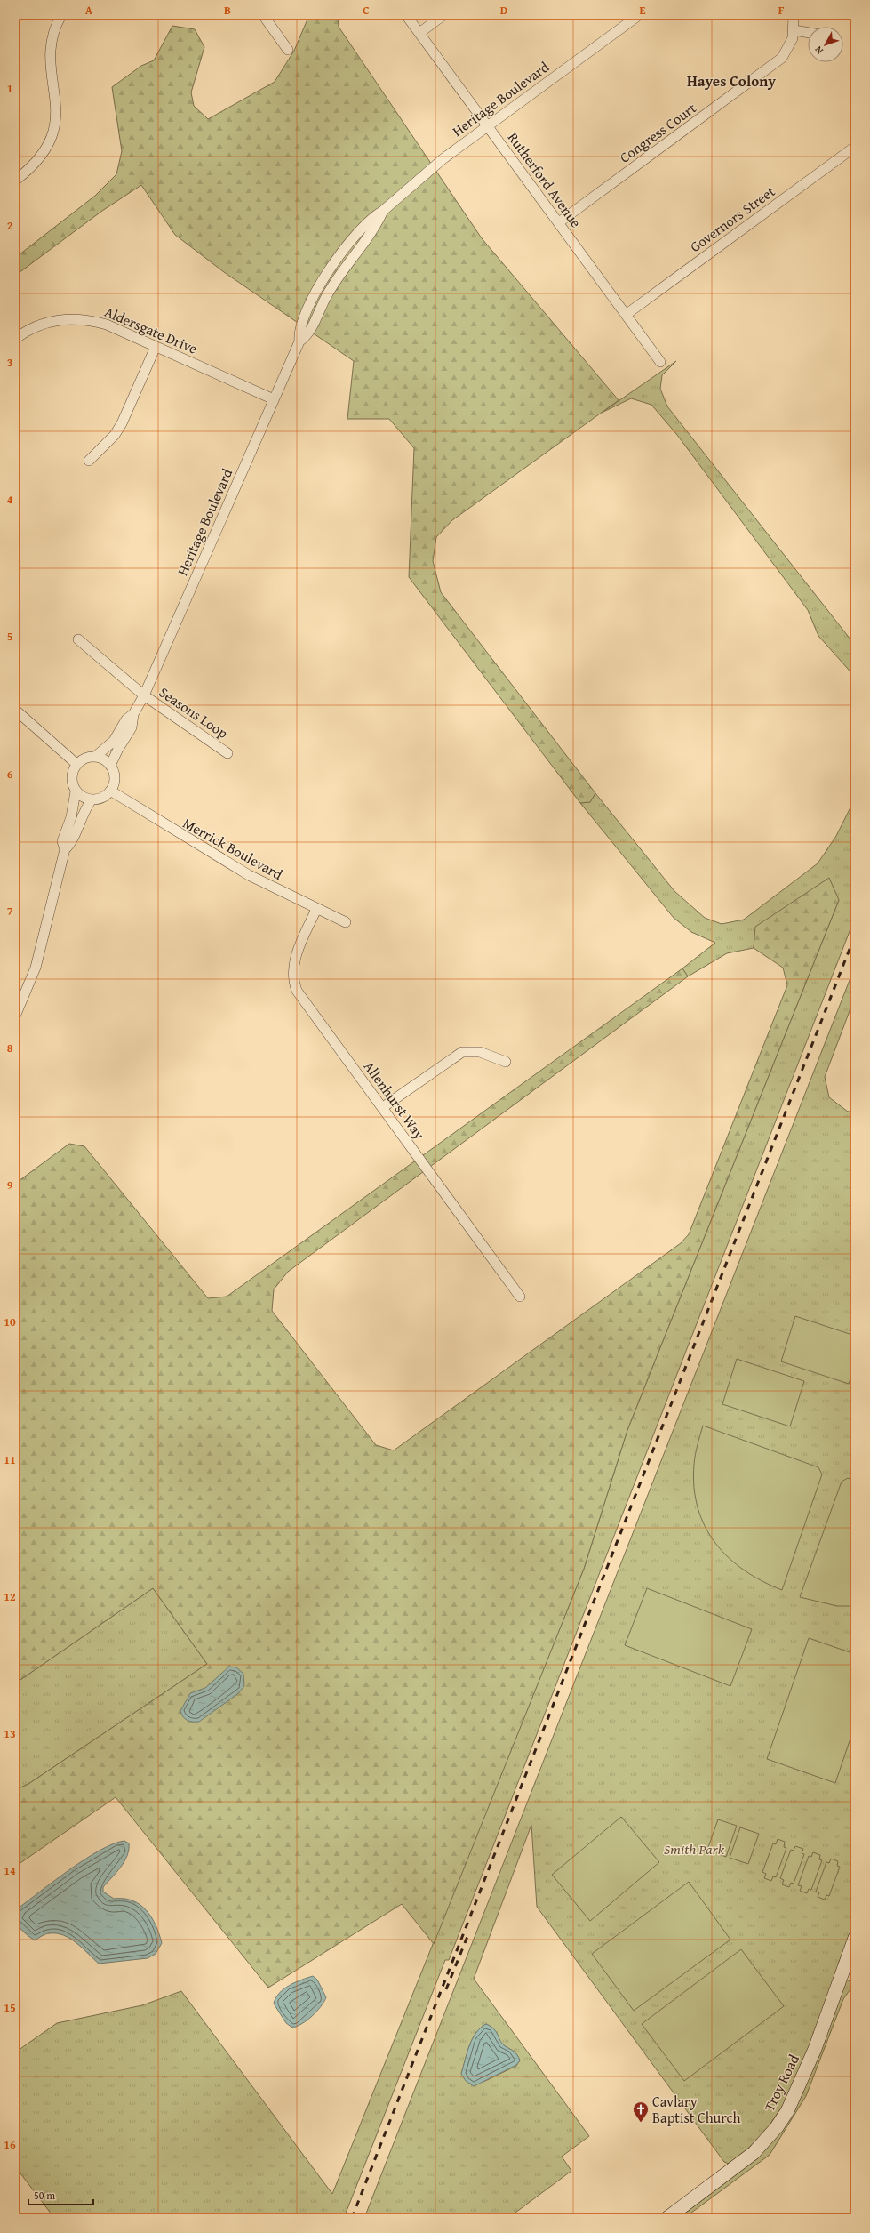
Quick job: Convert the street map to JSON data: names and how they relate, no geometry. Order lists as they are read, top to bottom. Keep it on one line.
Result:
{"streets":{"street":["Heritage Boulevard","Congress Court","Rutherford Avenue","Governors Street","Aldersgate Drive","Seasons Loop","Merrick Boulevard","Allenhurst Way","Troy Road"]},"crossings":[["Heritage Boulevard","Rutherford Avenue"],["Heritage Boulevard","Aldersgate Drive"],["Heritage Boulevard","Seasons Loop"],["Heritage Boulevard","Merrick Boulevard"],["Congress Court","Rutherford Avenue"],["Rutherford Avenue","Governors Street"],["Merrick Boulevard","Allenhurst Way"]],"districts":["Hayes Colony"],"parks":["Smith Park"],"places":{"church":["Cavlary Baptist Church"]},"scale_bar":"50 m","north":"bottom left","grid":{"columns":["A","B","C","D","E","F"],"rows":["1","2","3","4","5","6","7","8","9","10","11","12","13","14","15","16"]}}
